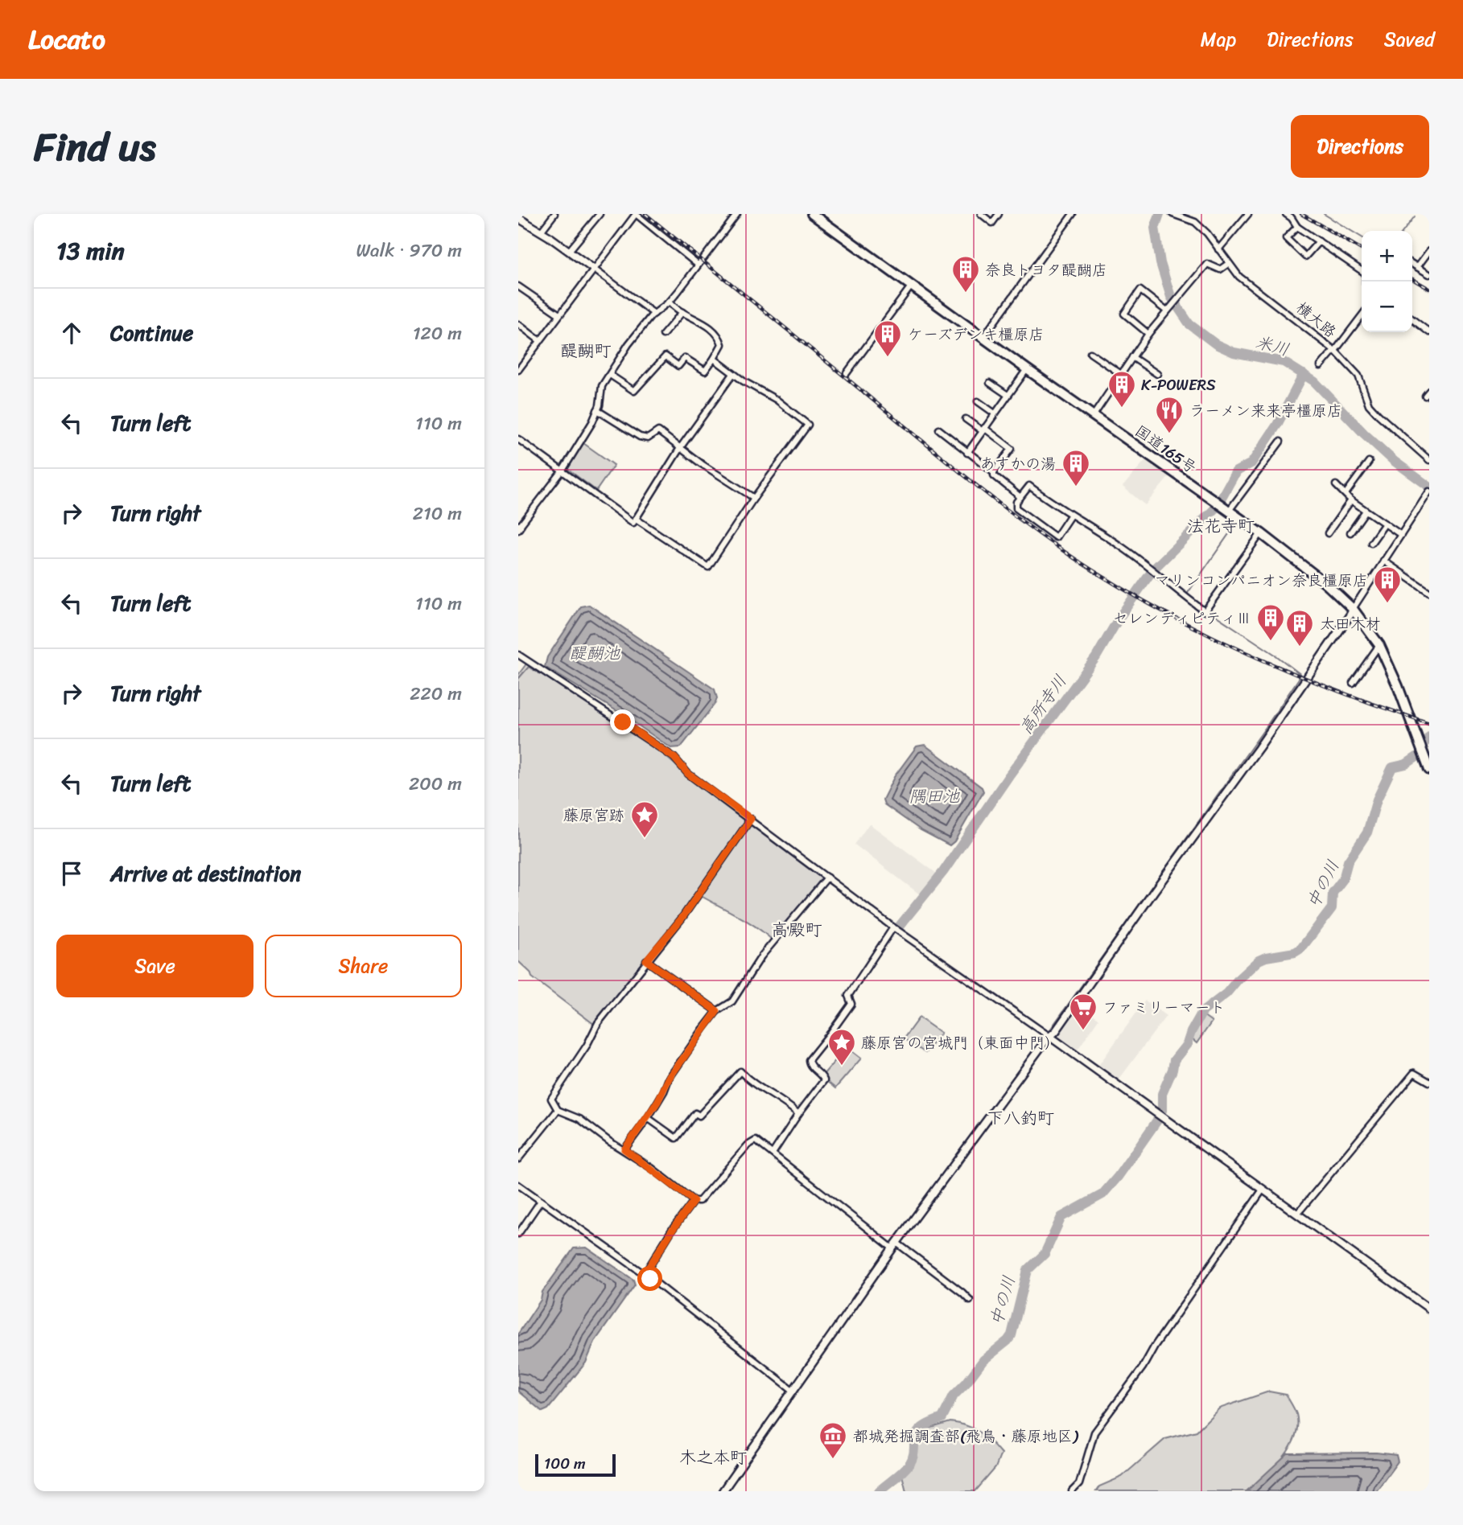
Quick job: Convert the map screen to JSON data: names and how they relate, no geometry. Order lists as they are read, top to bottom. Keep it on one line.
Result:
{"streets":{"highway":["国道165号"],"street":["横大路"]},"districts":["醍醐町","法花寺町","高殿町","下八釣町","木之本町"],"water":["米川","醍醐池","高所寺川","隅田池","中の川"],"places":{"building":["奈良トヨタ醍醐店","ケーズデンキ橿原店","K-POWERS","あすかの湯","マリンコンパニオン奈良橿原店","セレンディピティⅢ","太田木材"],"restaurant":["ラーメン来来亭橿原店"],"place":["藤原宮跡","藤原宮の宮城門（東面中門）"],"supermarket":["ファミリーマート"],"museum":["都城発掘調査部(飛鳥・藤原地区)"]},"scale_bar":"100 m","page":{"header":"Locato","nav":["Map","Directions","Saved"],"title":"Find us","buttons":["Directions",["Save","Share"]],"heading":["13 min","Walk · 970 m"],"map_buttons":["+","−"],"list":[["Continue","120 m"],["Turn left","110 m"],["Turn right","210 m"],["Turn left","110 m"],["Turn right","220 m"],["Turn left","200 m"],"Arrive at destination"],"scale":"100 m"}}
